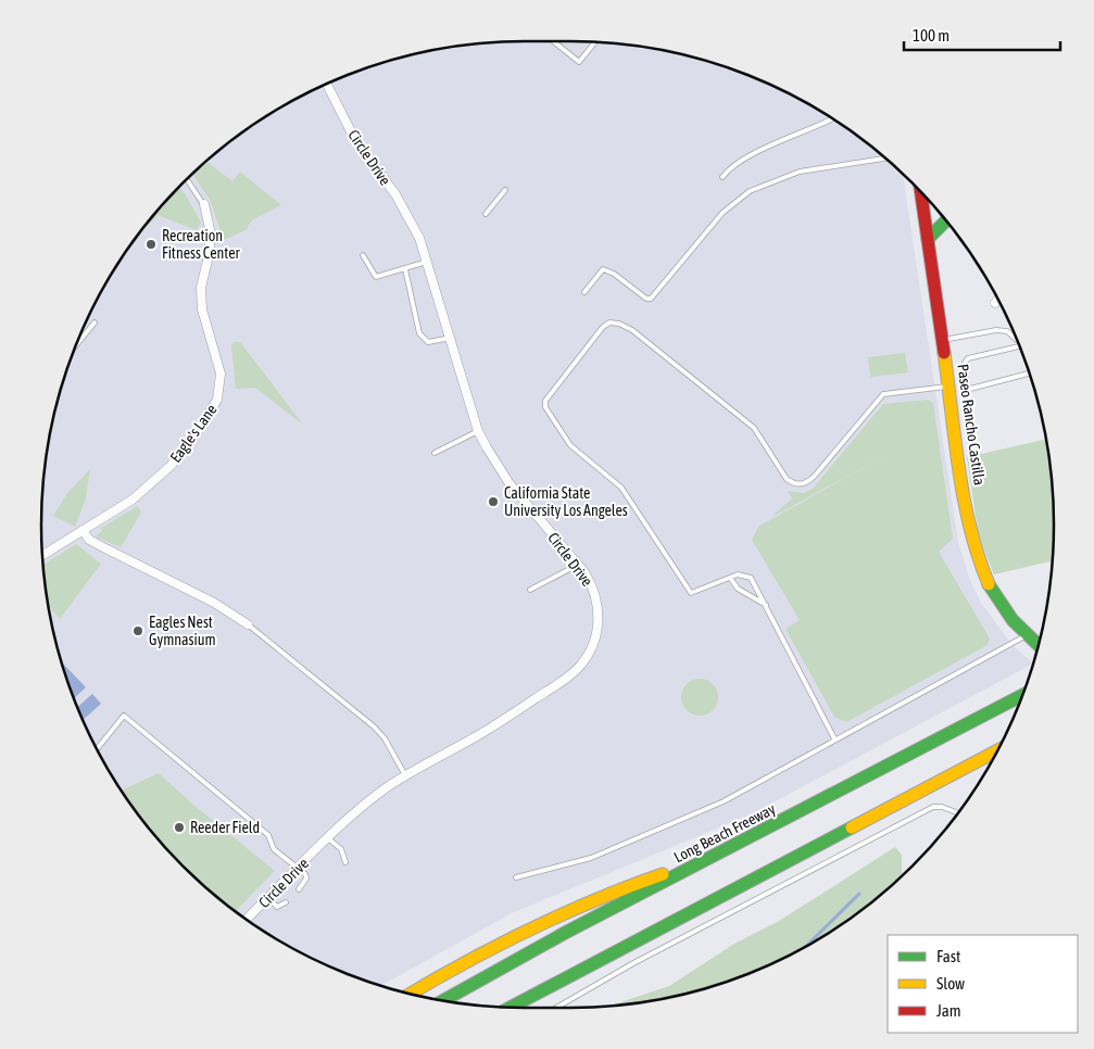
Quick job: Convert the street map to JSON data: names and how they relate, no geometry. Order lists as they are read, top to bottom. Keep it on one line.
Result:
{"streets":{"main road":["Paseo Rancho Castilla","Long Beach Freeway"],"street":["Circle Drive","Eagle's Lane"]},"places":["Recreation Fitness Center","California State University Los Angeles","Eagles Nest Gymnasium","Reeder Field"],"legend":["Fast","Slow","Jam"],"scale_bar":"100 m"}
